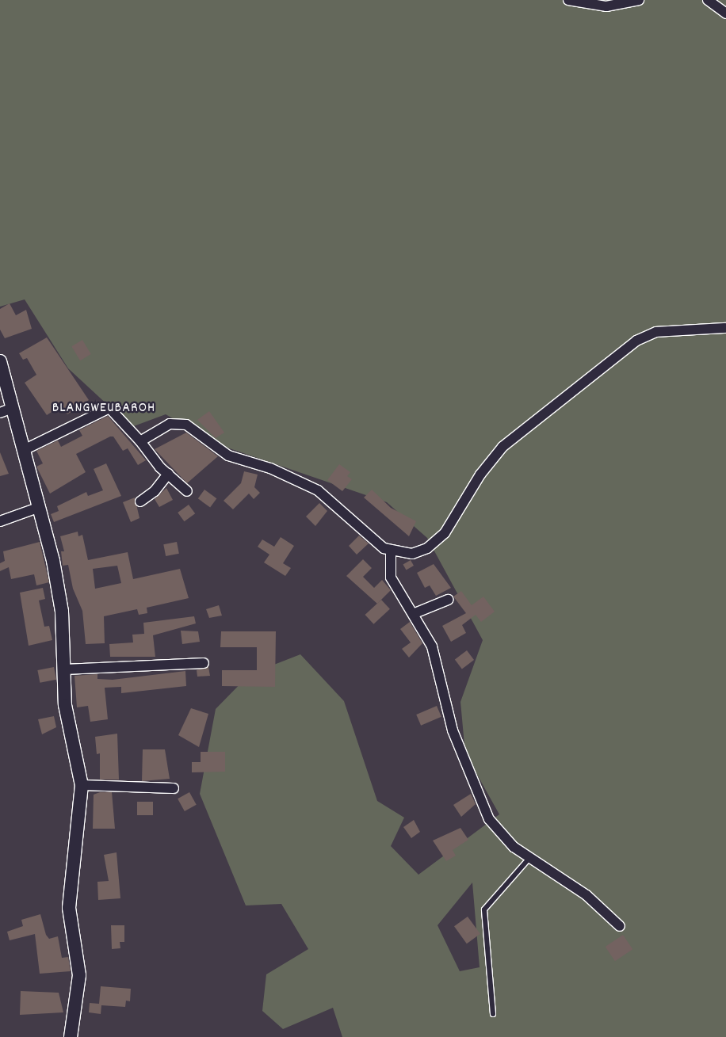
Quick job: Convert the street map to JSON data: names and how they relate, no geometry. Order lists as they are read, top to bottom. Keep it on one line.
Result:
{"districts":["BLANGWEUBAROH"]}
